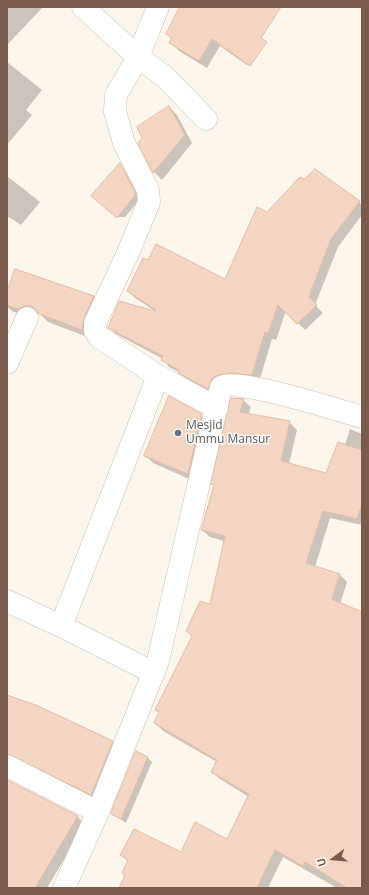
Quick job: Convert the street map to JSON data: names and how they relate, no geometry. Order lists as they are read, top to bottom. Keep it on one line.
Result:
{"places":["Mesjid Ummu Mansur"],"north":"left"}
